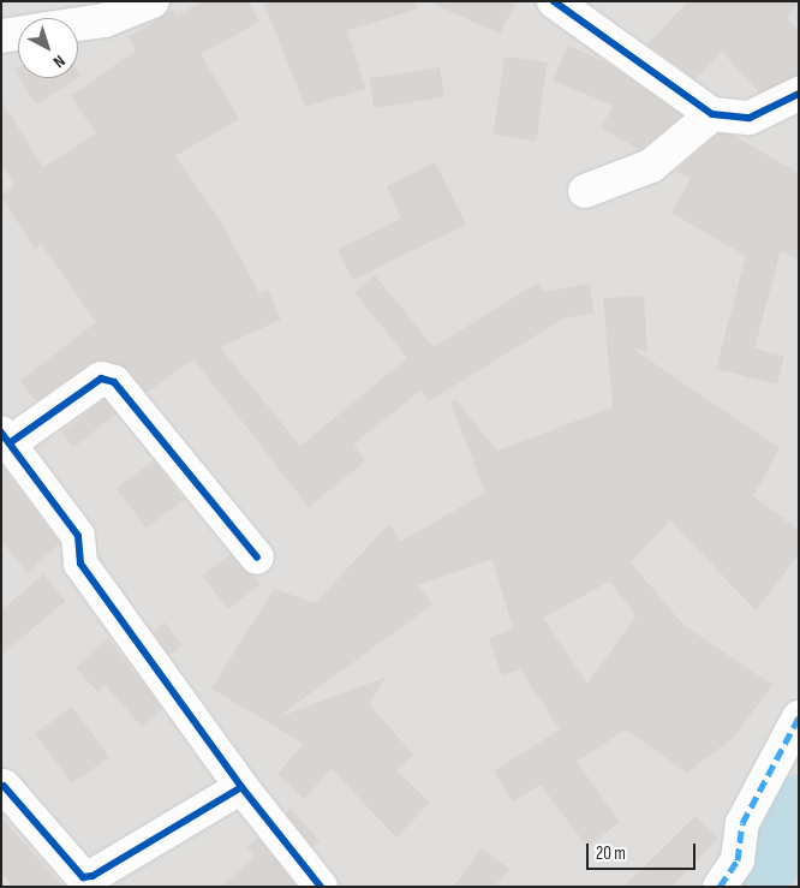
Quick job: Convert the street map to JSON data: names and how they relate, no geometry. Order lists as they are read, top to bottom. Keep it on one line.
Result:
{"scale_bar":"20 m","north":"bottom right"}
